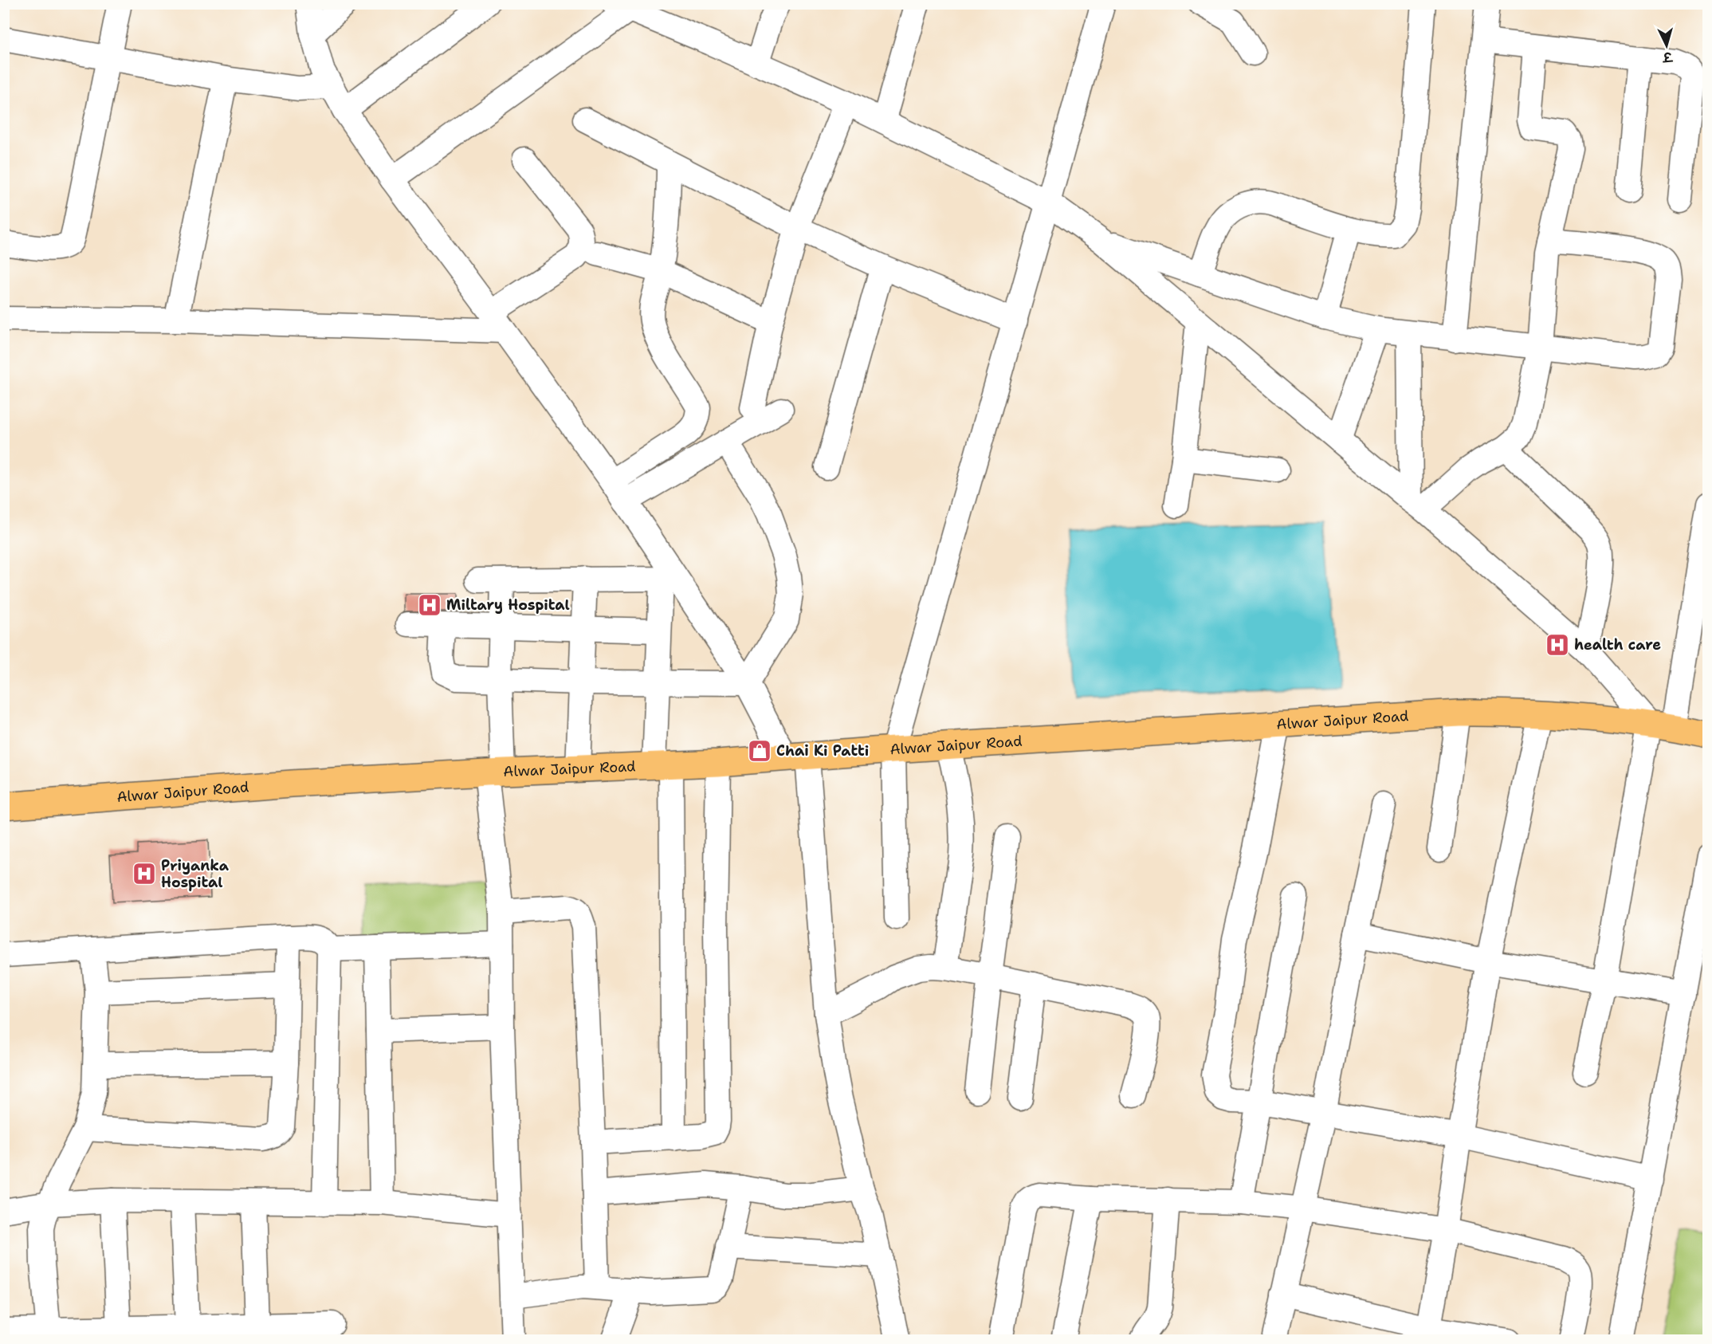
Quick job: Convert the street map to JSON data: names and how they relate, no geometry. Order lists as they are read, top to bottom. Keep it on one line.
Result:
{"streets":{"main road":["Alwar Jaipur Road"]},"places":{"hospital":["Miltary Hospital","health care","Priyanka Hospital"],"shop":["Chai Ki Patti"]},"north":"bottom"}
